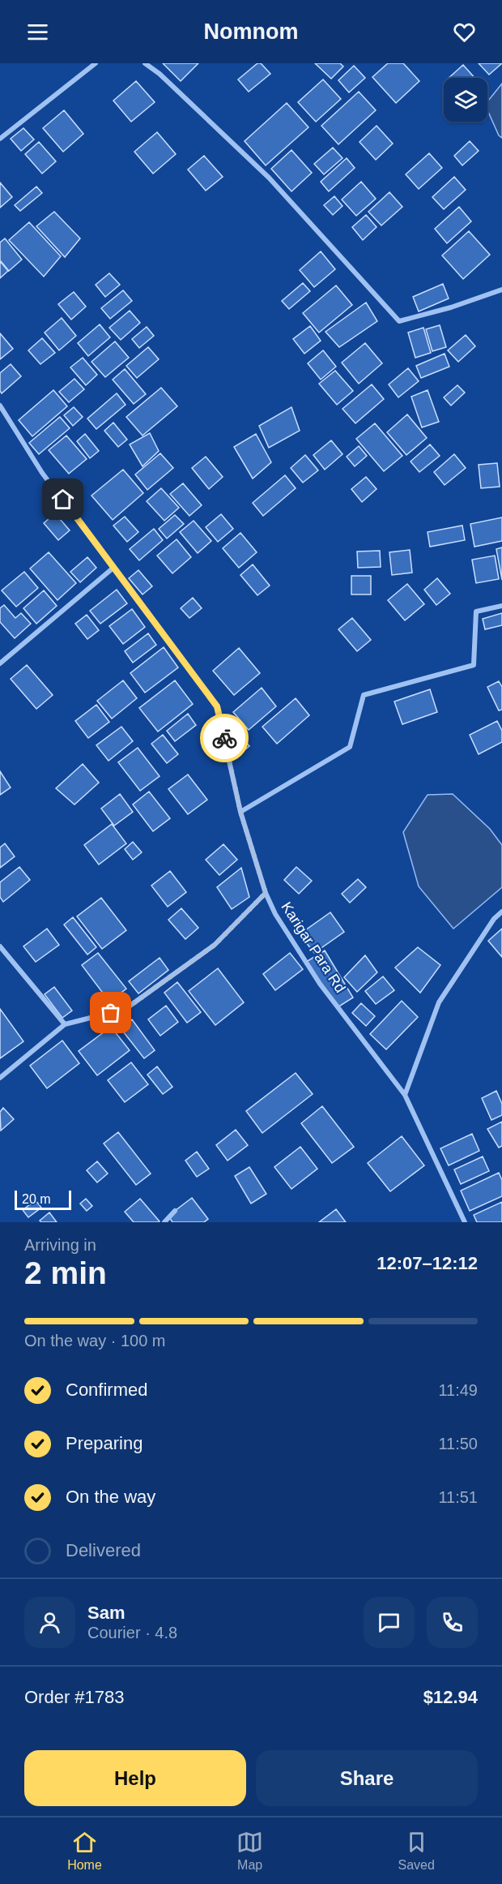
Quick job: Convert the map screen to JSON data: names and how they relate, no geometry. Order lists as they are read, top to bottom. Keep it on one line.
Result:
{"streets":{"street":["Karigar Para Rd"]},"scale_bar":"20 m","page":{"header":"Nomnom","scale":"20 m","heading":["2 min","Arriving in","12:07–12:12"],"panel":["Sam","Courier · 4.8","Order #1783","$12.94"],"bar":"On the way · 100 m","list":[["Confirmed","11:49"],["Preparing","11:50"],["On the way","11:51"],"Delivered"],"buttons":["Help","Share"],"tabs":["Home","Map","Saved"]}}
